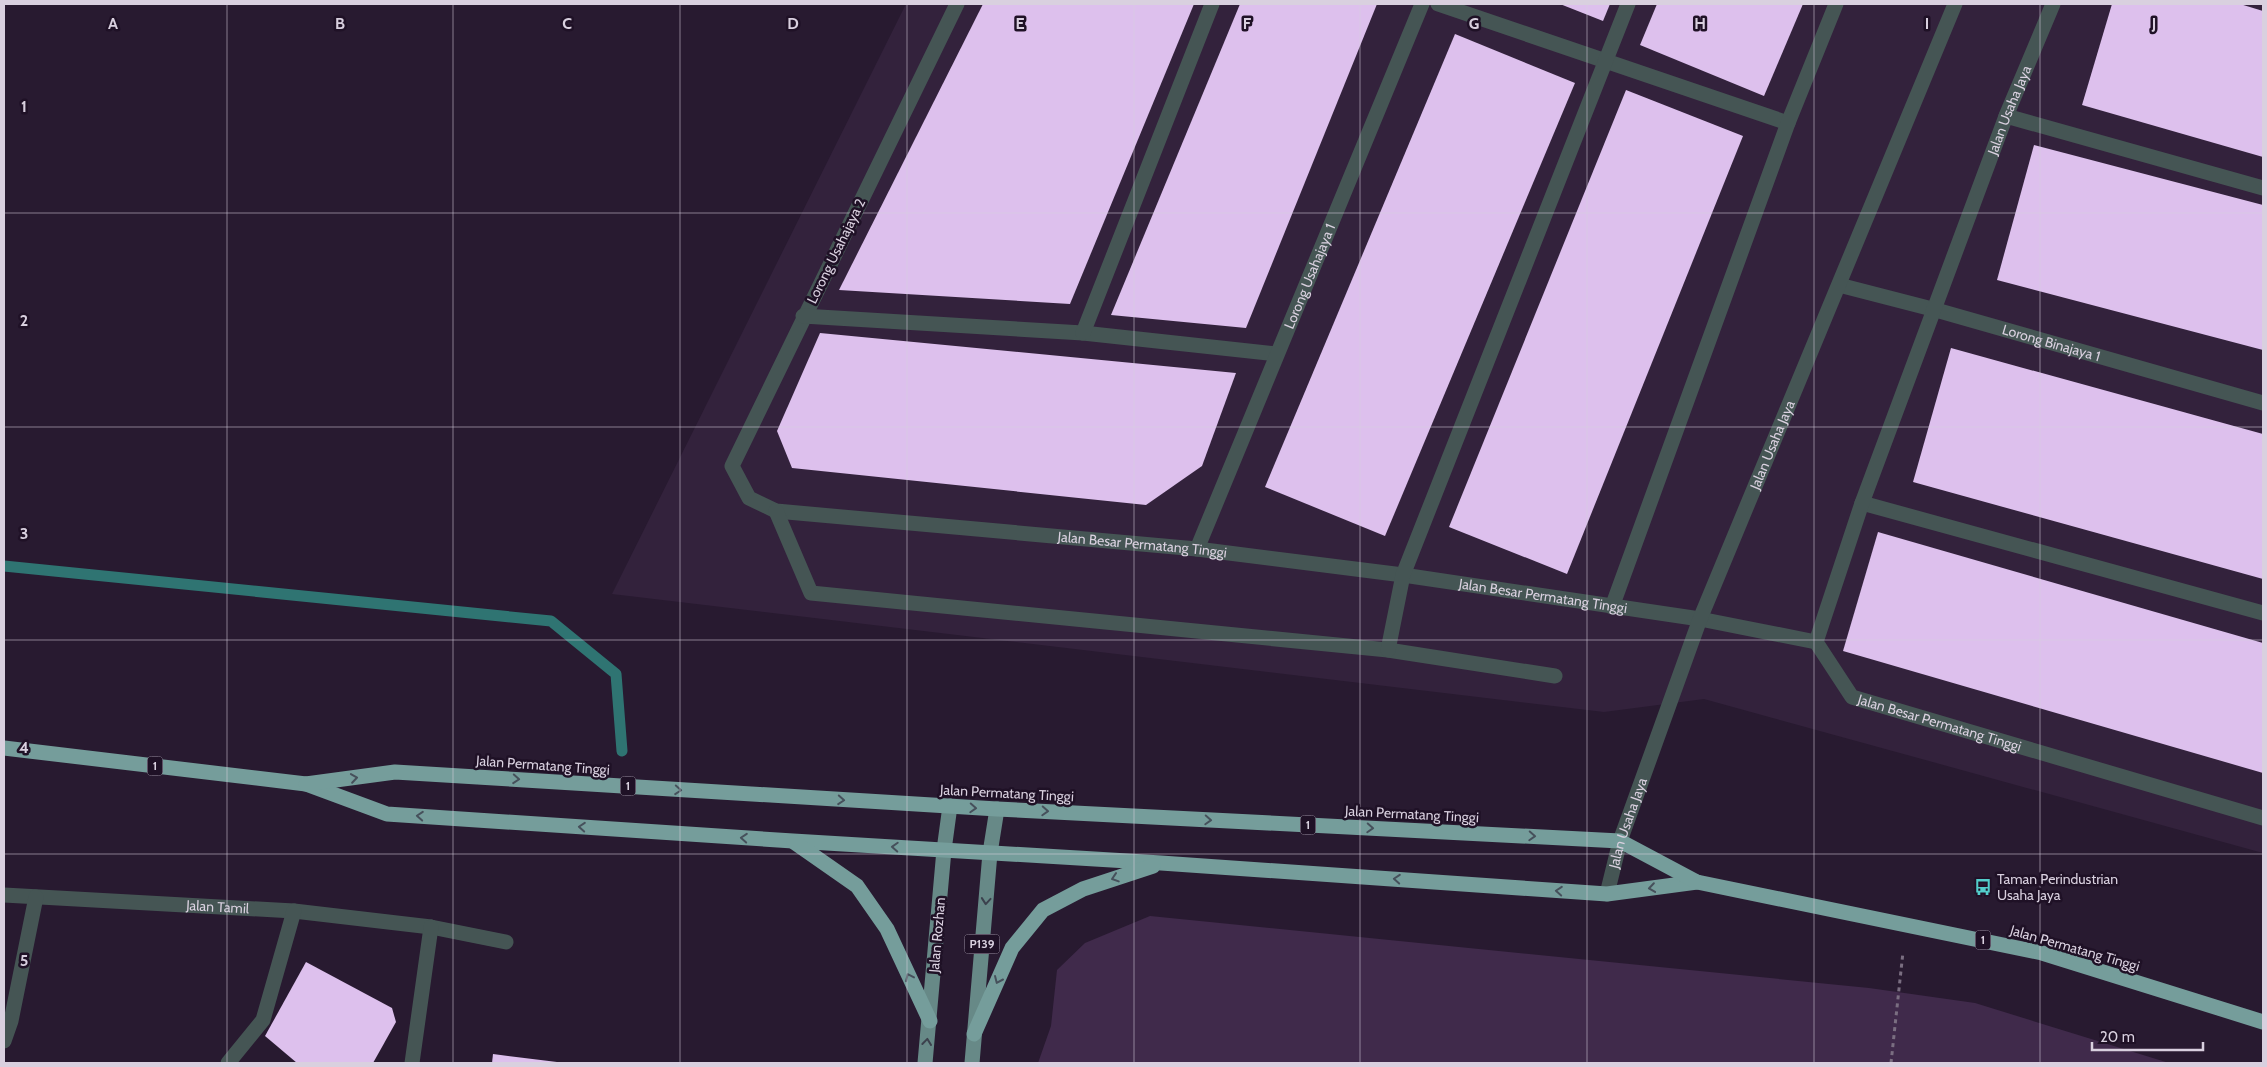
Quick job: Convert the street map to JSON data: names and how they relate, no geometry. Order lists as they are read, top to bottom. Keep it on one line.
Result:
{"streets":{"highway":["Jalan Permatang Tinggi","1"],"main road":["Jalan Rozhan","P139"],"street":["Jalan Usaha Jaya","Lorong Usahajaya 2","Lorong Usahajaya 1","Lorong Binajaya 1","Jalan Besar Permatang Tinggi","Jalan Tamil"]},"crossings":[["Jalan Usaha Jaya","Lorong Binajaya 1"],["Jalan Usaha Jaya","Jalan Besar Permatang Tinggi"],["Jalan Usaha Jaya","Jalan Permatang Tinggi"],["Lorong Usahajaya 2","Jalan Besar Permatang Tinggi"],["Lorong Usahajaya 1","Jalan Besar Permatang Tinggi"],["Jalan Permatang Tinggi","Jalan Rozhan"],["Jalan Permatang Tinggi","P139"]],"places":{"bus stop":["Taman Perindustrian Usaha Jaya"]},"scale_bar":"20 m","grid":{"columns":["A","B","C","D","E","F","G","H","I","J"],"rows":["1","2","3","4","5"]}}
